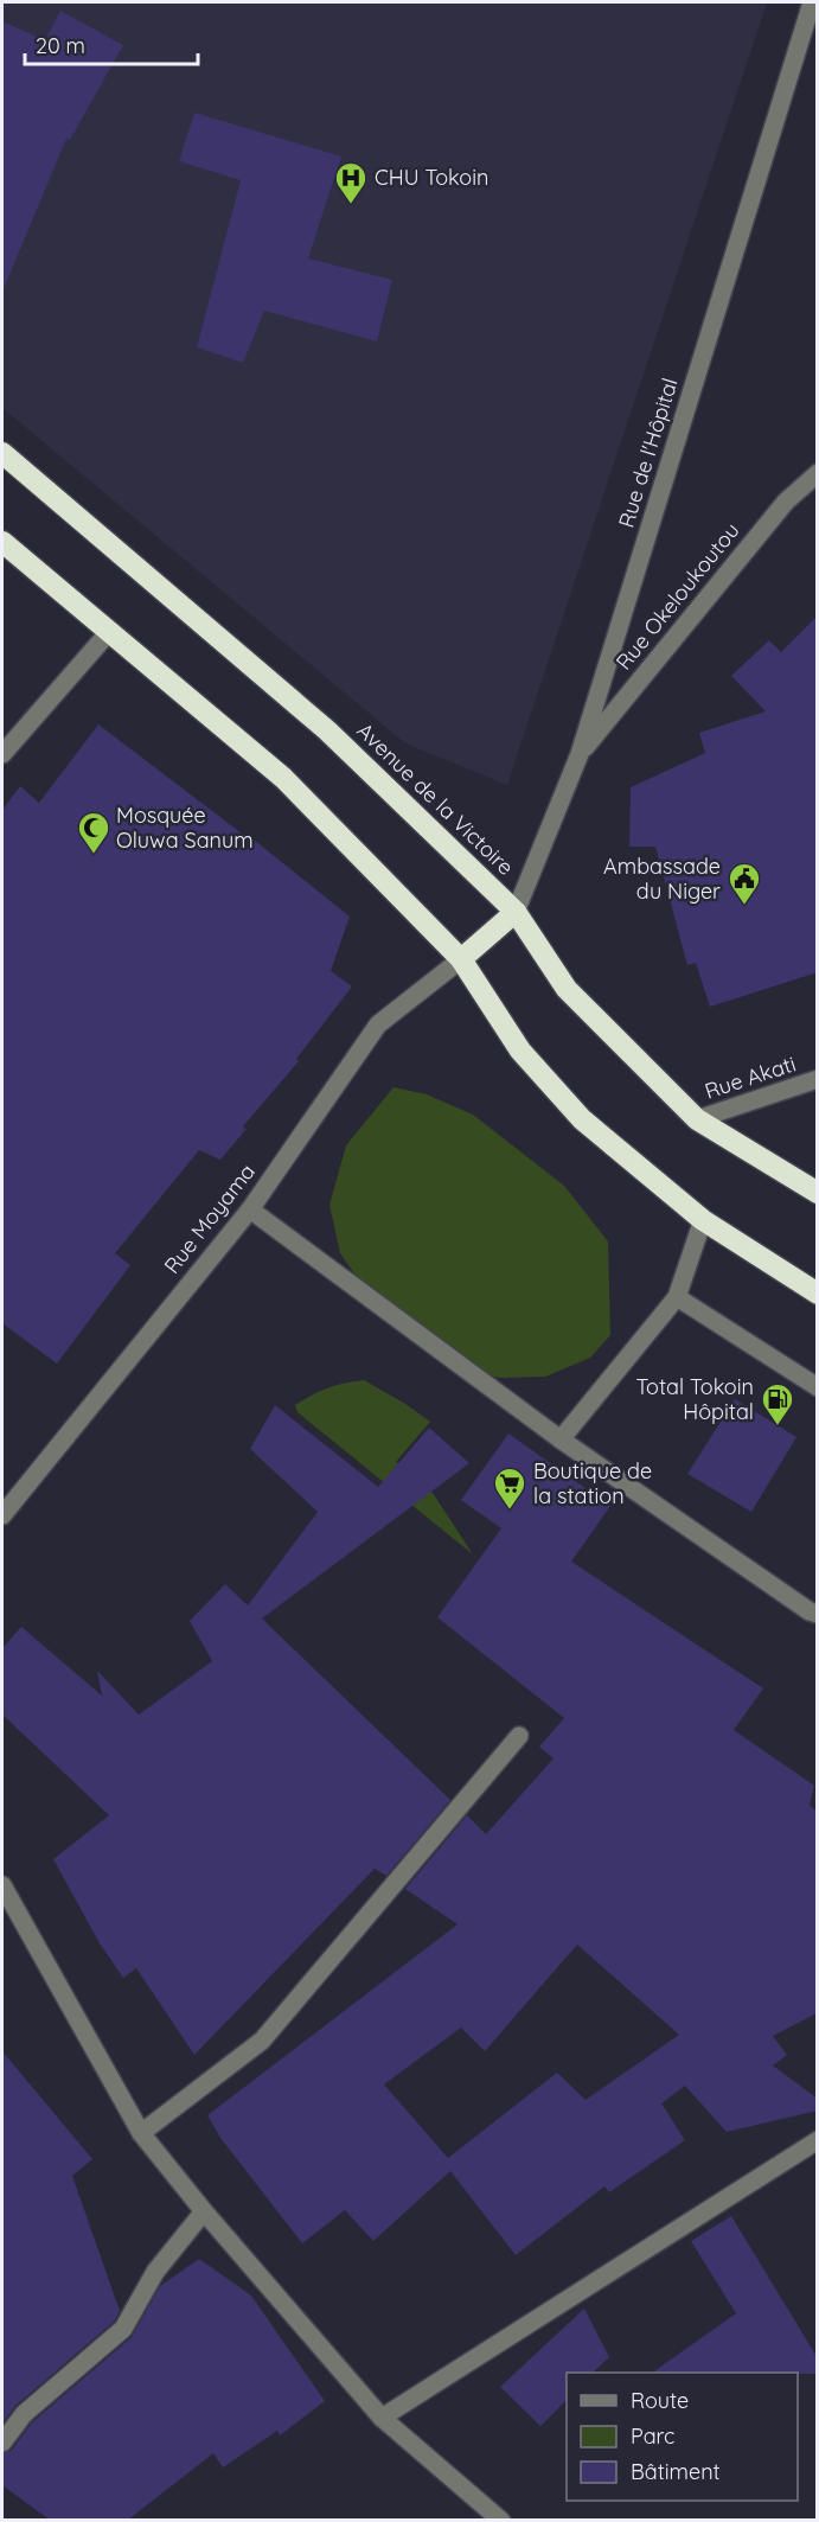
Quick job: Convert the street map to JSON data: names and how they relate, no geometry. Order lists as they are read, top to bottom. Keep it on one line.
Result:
{"streets":{"highway":["Avenue de la Victoire"],"street":["Rue de l'Hôpital","Rue Okeloukoutou","Rue Akati","Rue Moyama"]},"crossings":[["Rue de l'Hôpital","Rue Okeloukoutou"],["Rue de l'Hôpital","Avenue de la Victoire"],["Avenue de la Victoire","Rue Akati"]],"places":{"hospital":["CHU Tokoin"],"mosque":["Mosquée Oluwa Sanum"],"public building":["Ambassade du Niger"],"fuel station":["Total Tokoin Hôpital"],"supermarket":["Boutique de la station"]},"legend":["Route","Parc","Bâtiment"],"scale_bar":"20 m"}
